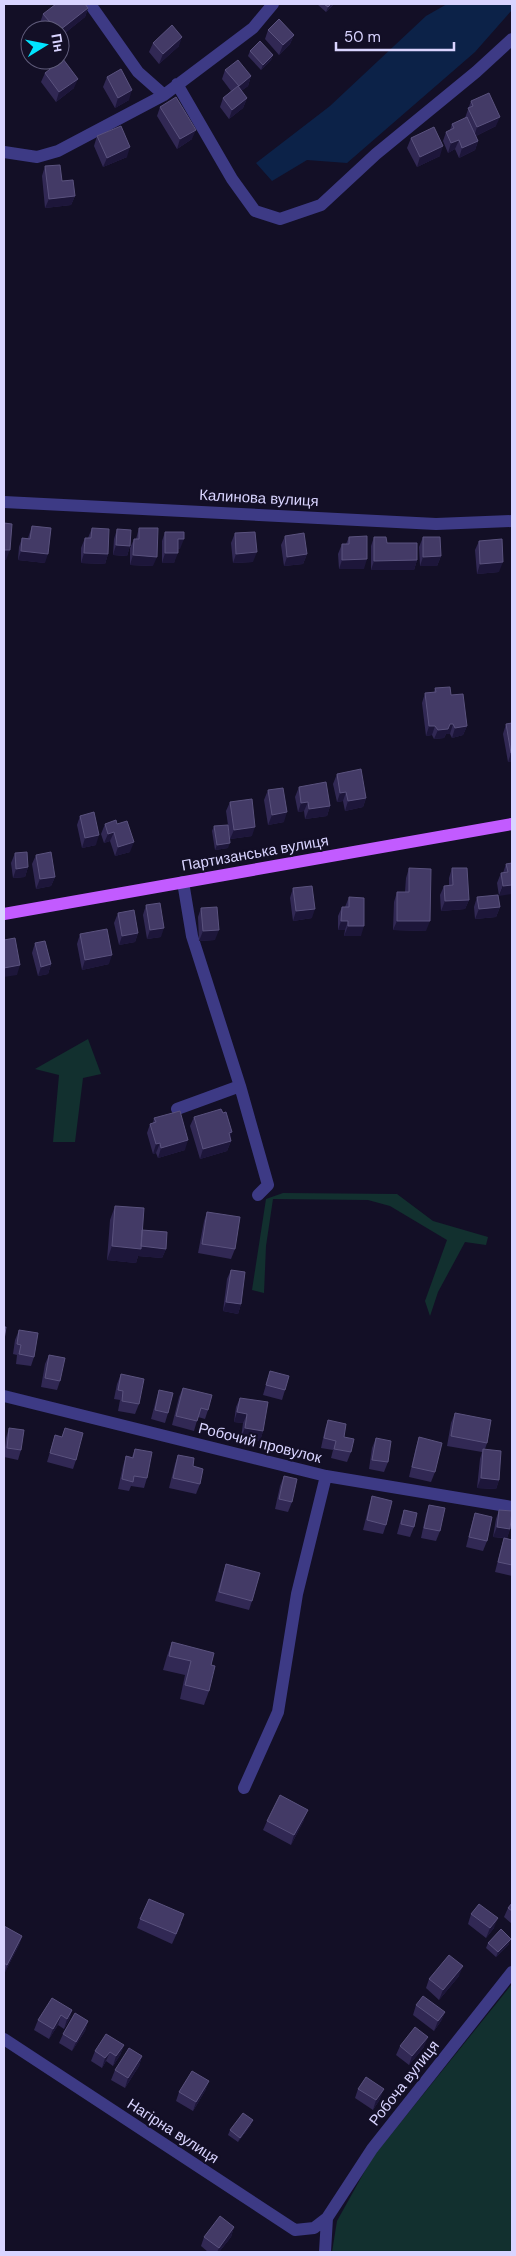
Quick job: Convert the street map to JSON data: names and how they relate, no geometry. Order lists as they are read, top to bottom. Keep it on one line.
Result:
{"streets":{"main road":["Партизанська вулиця"],"street":["Калинова вулиця","Робочий провулок","Робоча вулиця","Нагірна вулиця"]},"crossings":[["Робоча вулиця","Нагірна вулиця"]],"scale_bar":"50 m","north":"right"}
